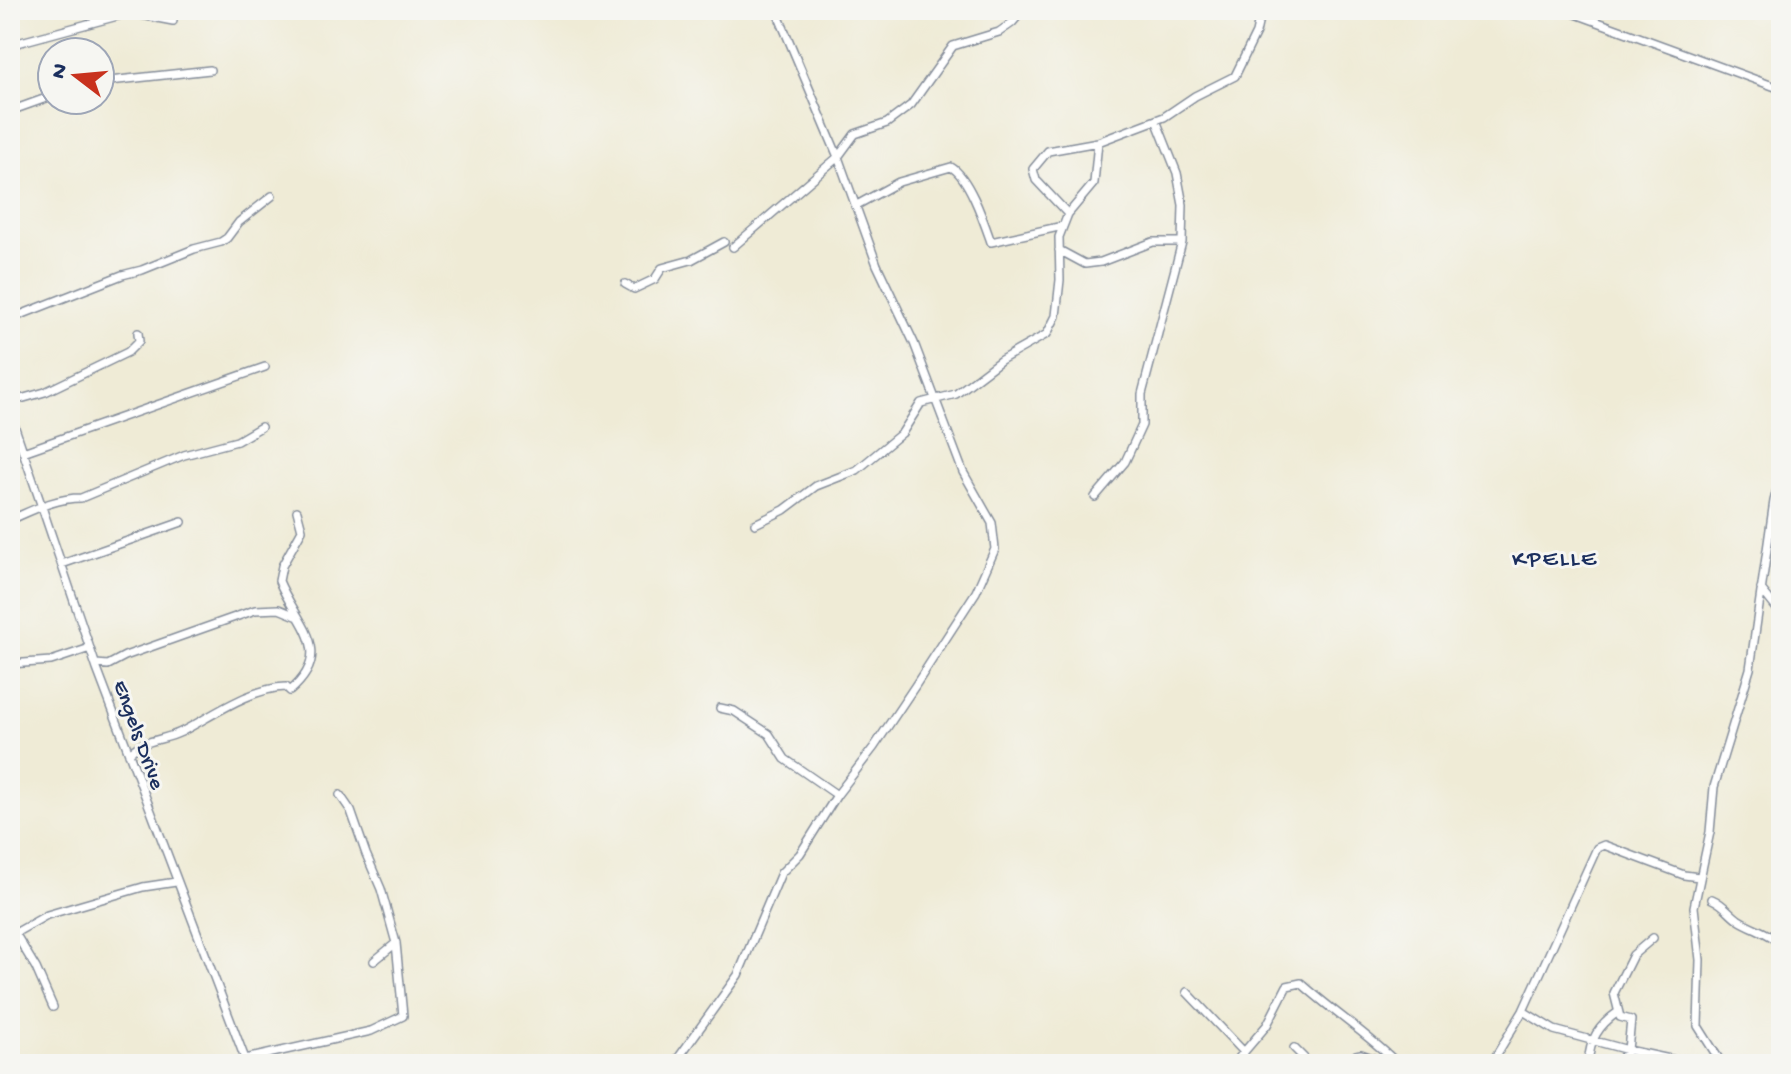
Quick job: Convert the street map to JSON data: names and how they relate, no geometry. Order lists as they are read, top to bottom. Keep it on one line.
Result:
{"streets":{"street":["Engels Drive"]},"districts":["KPELLE"],"north":"left"}
